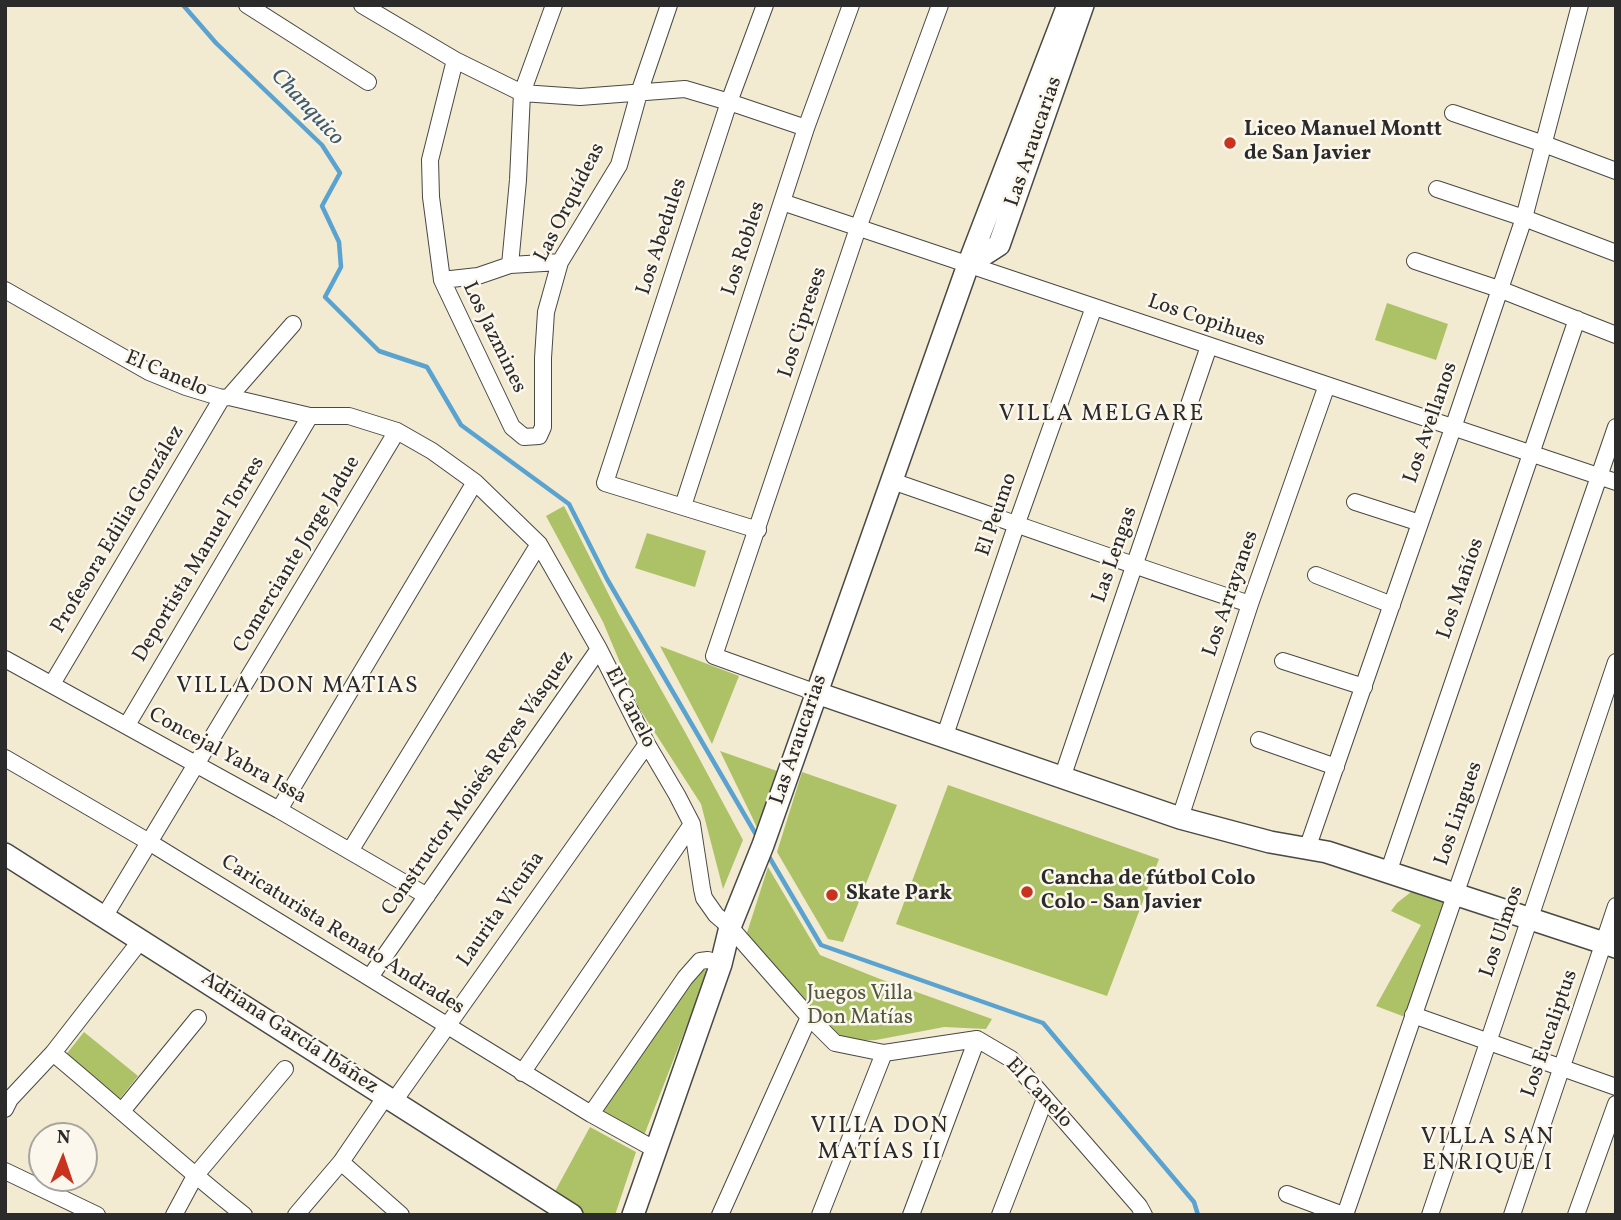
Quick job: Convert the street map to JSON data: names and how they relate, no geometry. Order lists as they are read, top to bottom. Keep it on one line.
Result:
{"streets":{"street":["Las Araucarias","Las Orquídeas","Los Abedules","Los Robles","Los Copihues","Los Cipreses","Los Jazmines","El Canelo","Los Avellanos","El Peumo","Profesora Edilia González","Comerciante Jorge Jadue","Las Lengas","Deportista Manuel Torres","Los Mañíos","Los Arrayanes","Concejal Yabra Issa","Constructor Moisés Reyes Vásquez","Los Lingues","Laurita Vicuña","Los Ulmos","Caricaturista Renato Andrades","Adriana García Ibáñez","Los Eucaliptus"]},"crossings":[["Las Araucarias","Los Copihues"],["Las Araucarias","Los Cipreses"],["Las Araucarias","El Canelo"],["Las Araucarias","Caricaturista Renato Andrades"],["Las Orquídeas","Los Jazmines"],["Los Abedules","Los Robles"],["Los Robles","Los Copihues"],["Los Copihues","Los Cipreses"],["Los Copihues","Los Avellanos"],["Los Copihues","El Peumo"],["Los Copihues","Las Lengas"],["Los Copihues","Los Mañíos"],["Los Copihues","Los Arrayanes"],["Los Copihues","Los Lingues"],["El Canelo","Profesora Edilia González"],["El Canelo","Comerciante Jorge Jadue"],["El Canelo","Deportista Manuel Torres"],["El Canelo","Constructor Moisés Reyes Vásquez"],["El Canelo","Laurita Vicuña"],["Profesora Edilia González","Concejal Yabra Issa"],["Comerciante Jorge Jadue","Concejal Yabra Issa"],["Comerciante Jorge Jadue","Caricaturista Renato Andrades"],["Comerciante Jorge Jadue","Adriana García Ibáñez"],["Deportista Manuel Torres","Concejal Yabra Issa"],["Concejal Yabra Issa","Constructor Moisés Reyes Vásquez"],["Constructor Moisés Reyes Vásquez","Caricaturista Renato Andrades"],["Laurita Vicuña","Caricaturista Renato Andrades"],["Laurita Vicuña","Adriana García Ibáñez"]],"districts":["VILLA MELGARE","VILLA DON MATIAS","VILLA DON MATÍAS II","VILLA SAN ENRIQUE I"],"water":["Chanquico"],"parks":["Juegos Villa Don Matías"],"places":["Liceo Manuel Montt de San Javier","Cancha de fútbol Colo Colo - San Javier","Skate Park"],"north":"top"}
